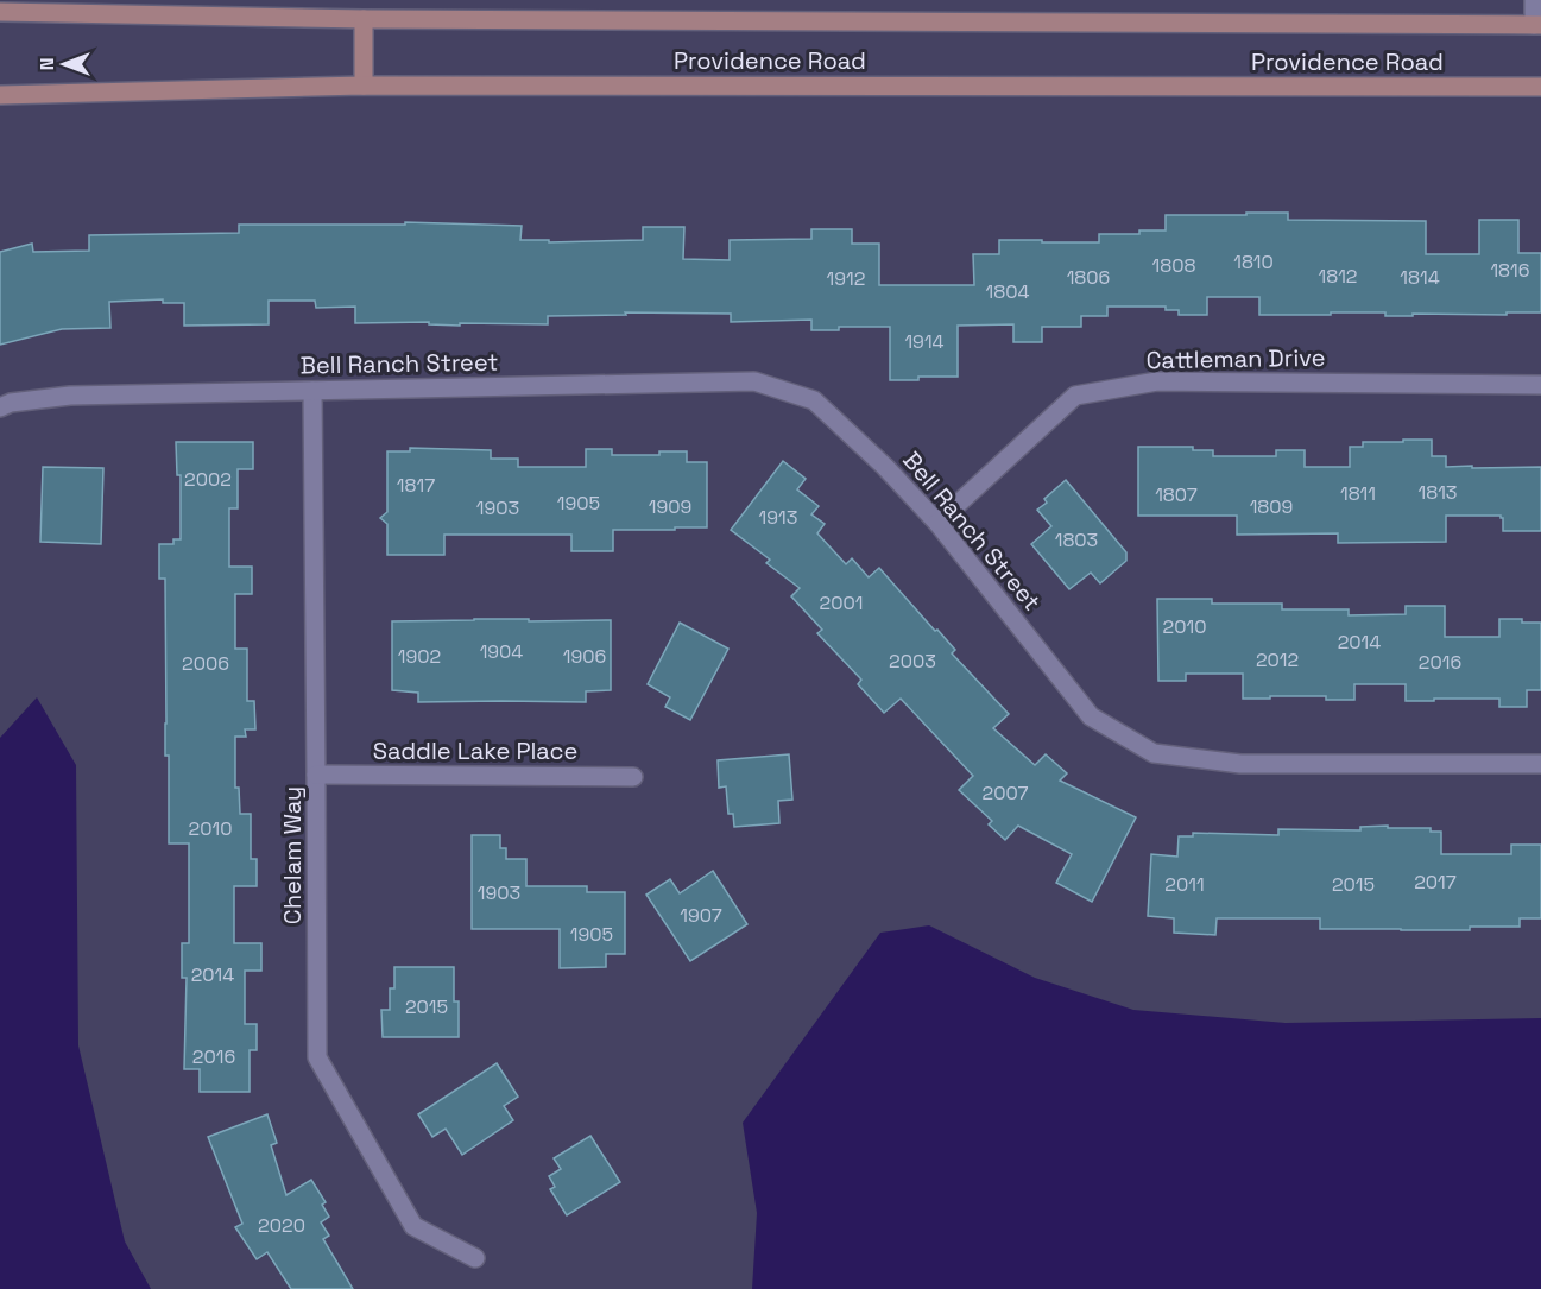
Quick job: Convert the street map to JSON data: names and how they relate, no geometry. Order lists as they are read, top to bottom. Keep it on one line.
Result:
{"streets":{"main road":["Providence Road"],"street":["Cattleman Drive","Bell Ranch Street","Saddle Lake Place","Chelam Way"]},"crossings":[["Cattleman Drive","Bell Ranch Street"],["Bell Ranch Street","Chelam Way"],["Saddle Lake Place","Chelam Way"]],"house_numbers":["1810","1808","1816","1812","1806","1814","1912","1804","1914","2002","1817","1813","1811","1807","1905","1909","1809","1903","1913","1803","2001","2010","2014","1904","1902","1906","2012","2003","2016","2006","2007","2010","2017","2011","2015","1903","1907","1905","2014","2015","2016","2020"],"north":"left"}
